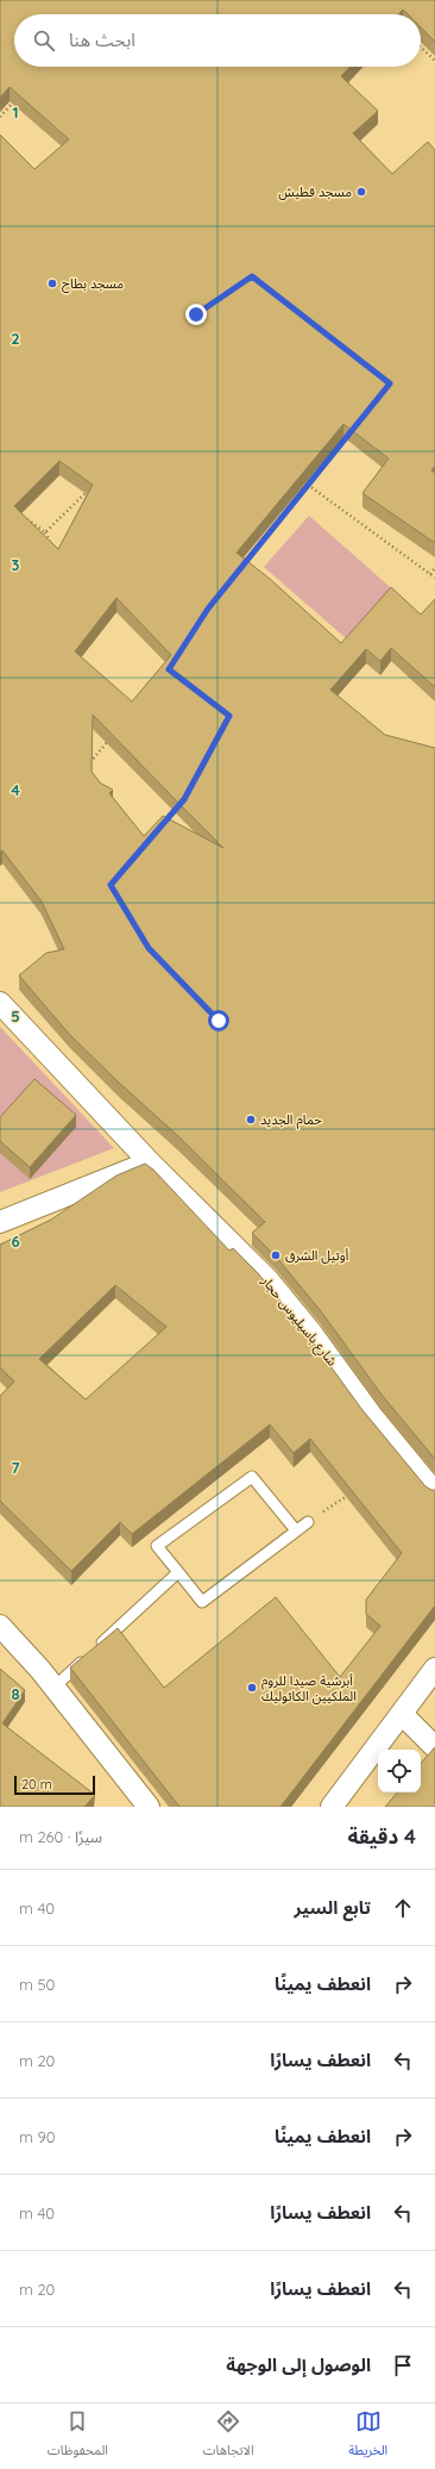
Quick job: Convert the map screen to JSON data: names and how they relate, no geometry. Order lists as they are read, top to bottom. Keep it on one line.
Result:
{"streets":{"street":["شارع باسيليوس حجار"]},"places":["مسجد قطيش","مسجد بطاح","حمام الجديد","أوتيل الشرق","أبرشية صيدا للروم الملكيين الكاثوليك"],"scale_bar":"20 m","page":{"search":"ابحث هنا","scale":"20 m","heading":["4 دقيقة","سيرًا · 260 m"],"list":[["تابع السير","40 m"],["انعطف يمينًا","50 m"],["انعطف يسارًا","20 m"],["انعطف يمينًا","90 m"],["انعطف يسارًا","40 m"],["انعطف يسارًا","20 m"],"الوصول إلى الوجهة"],"nav":["الخريطة","الاتجاهات","المحفوظات"]},"grid":{"rows":["1","2","3","4","5","6","7","8"]}}
